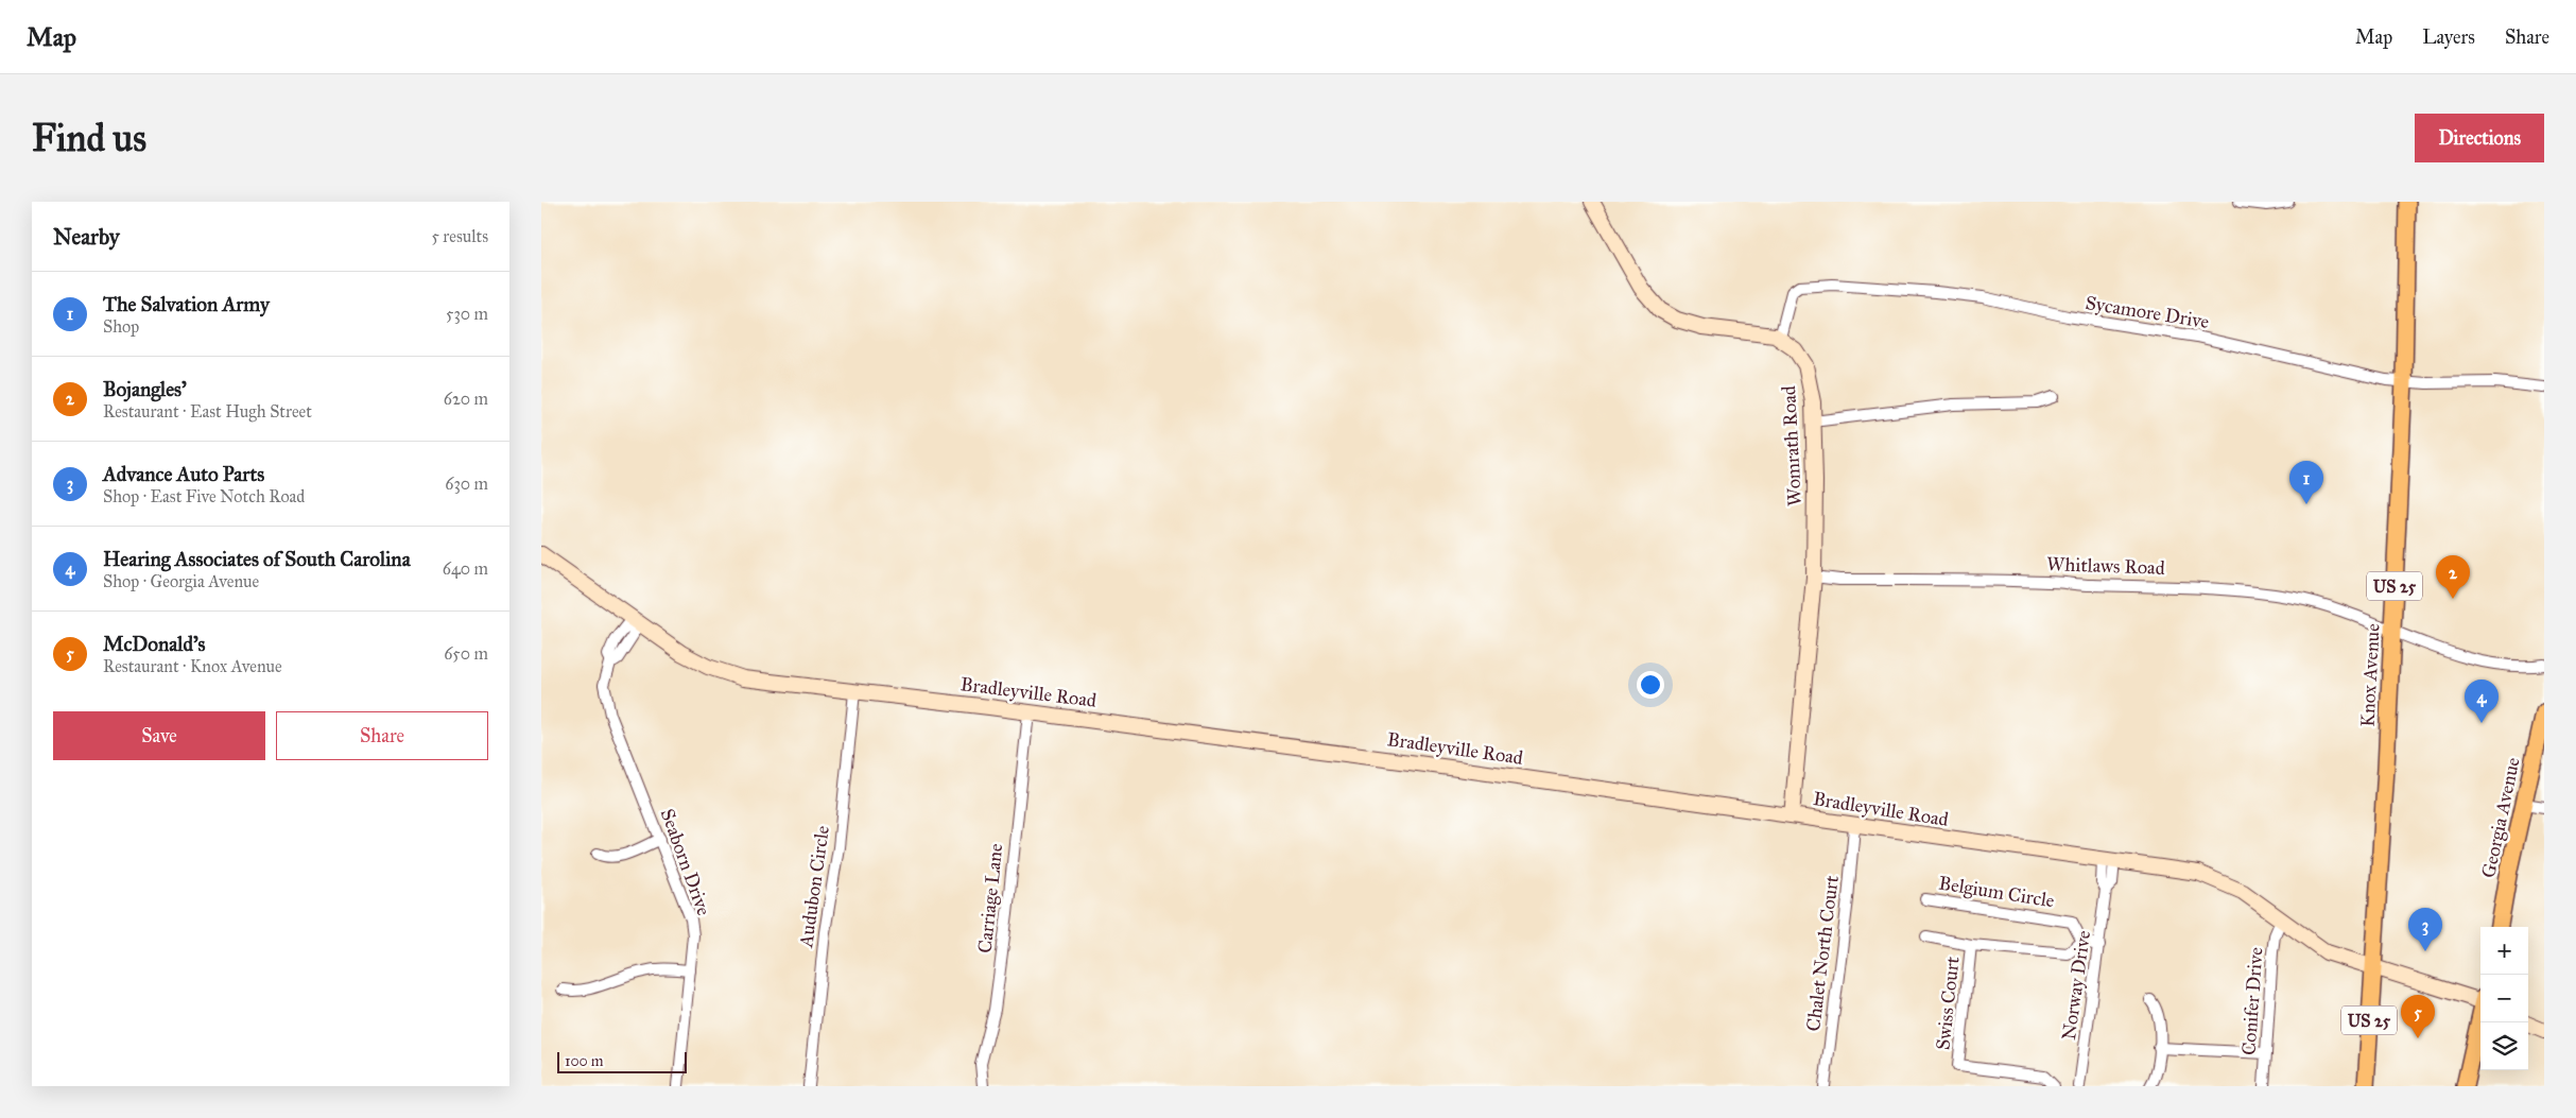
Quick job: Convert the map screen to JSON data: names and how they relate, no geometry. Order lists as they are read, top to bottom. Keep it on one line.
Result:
{"streets":{"main road":["US 25","Knox Avenue","Georgia Avenue"],"street":["Sycamore Drive","Womrath Road","Whitlaws Road","Bradleyville Road","Seaborn Drive","Audubon Circle","Belgium Circle","Carriage Lane","Chalet North Court","Norway Drive","Conifer Drive","Swiss Court"]},"crossings":[["Sycamore Drive","Womrath Road"],["Sycamore Drive","Knox Avenue"],["Womrath Road","Whitlaws Road"],["Womrath Road","Bradleyville Road"],["Whitlaws Road","Knox Avenue"],["Knox Avenue","Bradleyville Road"],["Bradleyville Road","Seaborn Drive"],["Bradleyville Road","Audubon Circle"],["Bradleyville Road","Carriage Lane"],["Bradleyville Road","Chalet North Court"],["Bradleyville Road","Norway Drive"],["Bradleyville Road","Conifer Drive"]],"scale_bar":"100 m","page":{"header":"Map","nav":["Map","Layers","Share"],"buttons":["Directions",["Save","Share"]],"title":"Find us","heading":["Nearby","5 results"],"list":[{"mark":"1","name":"The Salvation Army","note":"Shop","value":"530 m"},{"mark":"2","name":"Bojangles'","note":"Restaurant · East Hugh Street","value":"620 m"},{"mark":"3","name":"Advance Auto Parts","note":"Shop · East Five Notch Road","value":"630 m"},{"mark":"4","name":"Hearing Associates of South Carolina","note":"Shop · Georgia Avenue","value":"640 m"},{"mark":"5","name":"McDonald's","note":"Restaurant · Knox Avenue","value":"650 m"}],"pins":["1","2","4","3","5"],"map_buttons":["+","−"],"scale":"100 m"}}
